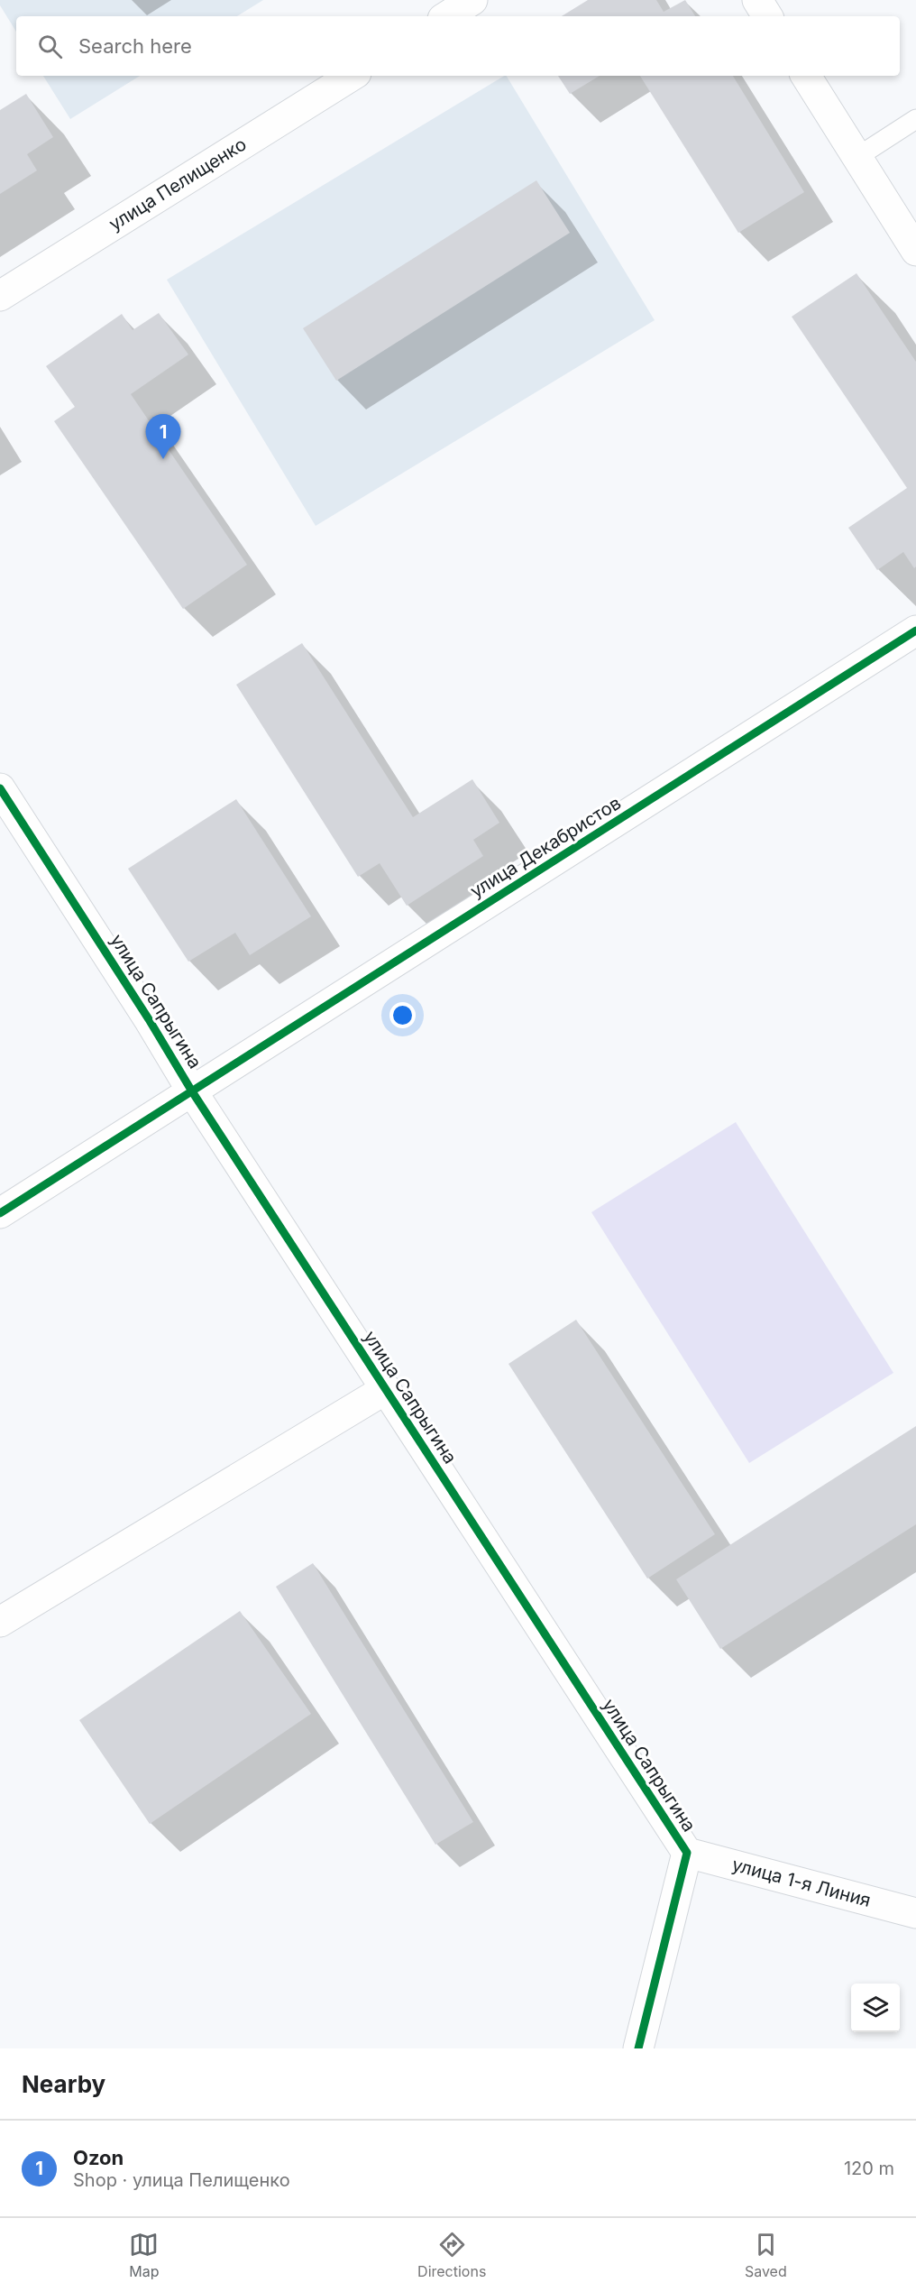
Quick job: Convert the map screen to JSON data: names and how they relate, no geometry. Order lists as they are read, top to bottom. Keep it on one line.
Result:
{"streets":{"street":["улица Пелищенко","улица Декабристов","улица Сапрыгина","улица 1-я Линия"]},"crossings":[["улица Декабристов","улица Сапрыгина"],["улица Сапрыгина","улица 1-я Линия"]],"page":{"search":"Search here","pins":"1","heading":"Nearby","list":[{"mark":"1","name":"Ozon","note":"Shop · улица Пелищенко","value":"120 m"}],"nav":["Map","Directions","Saved"]}}
